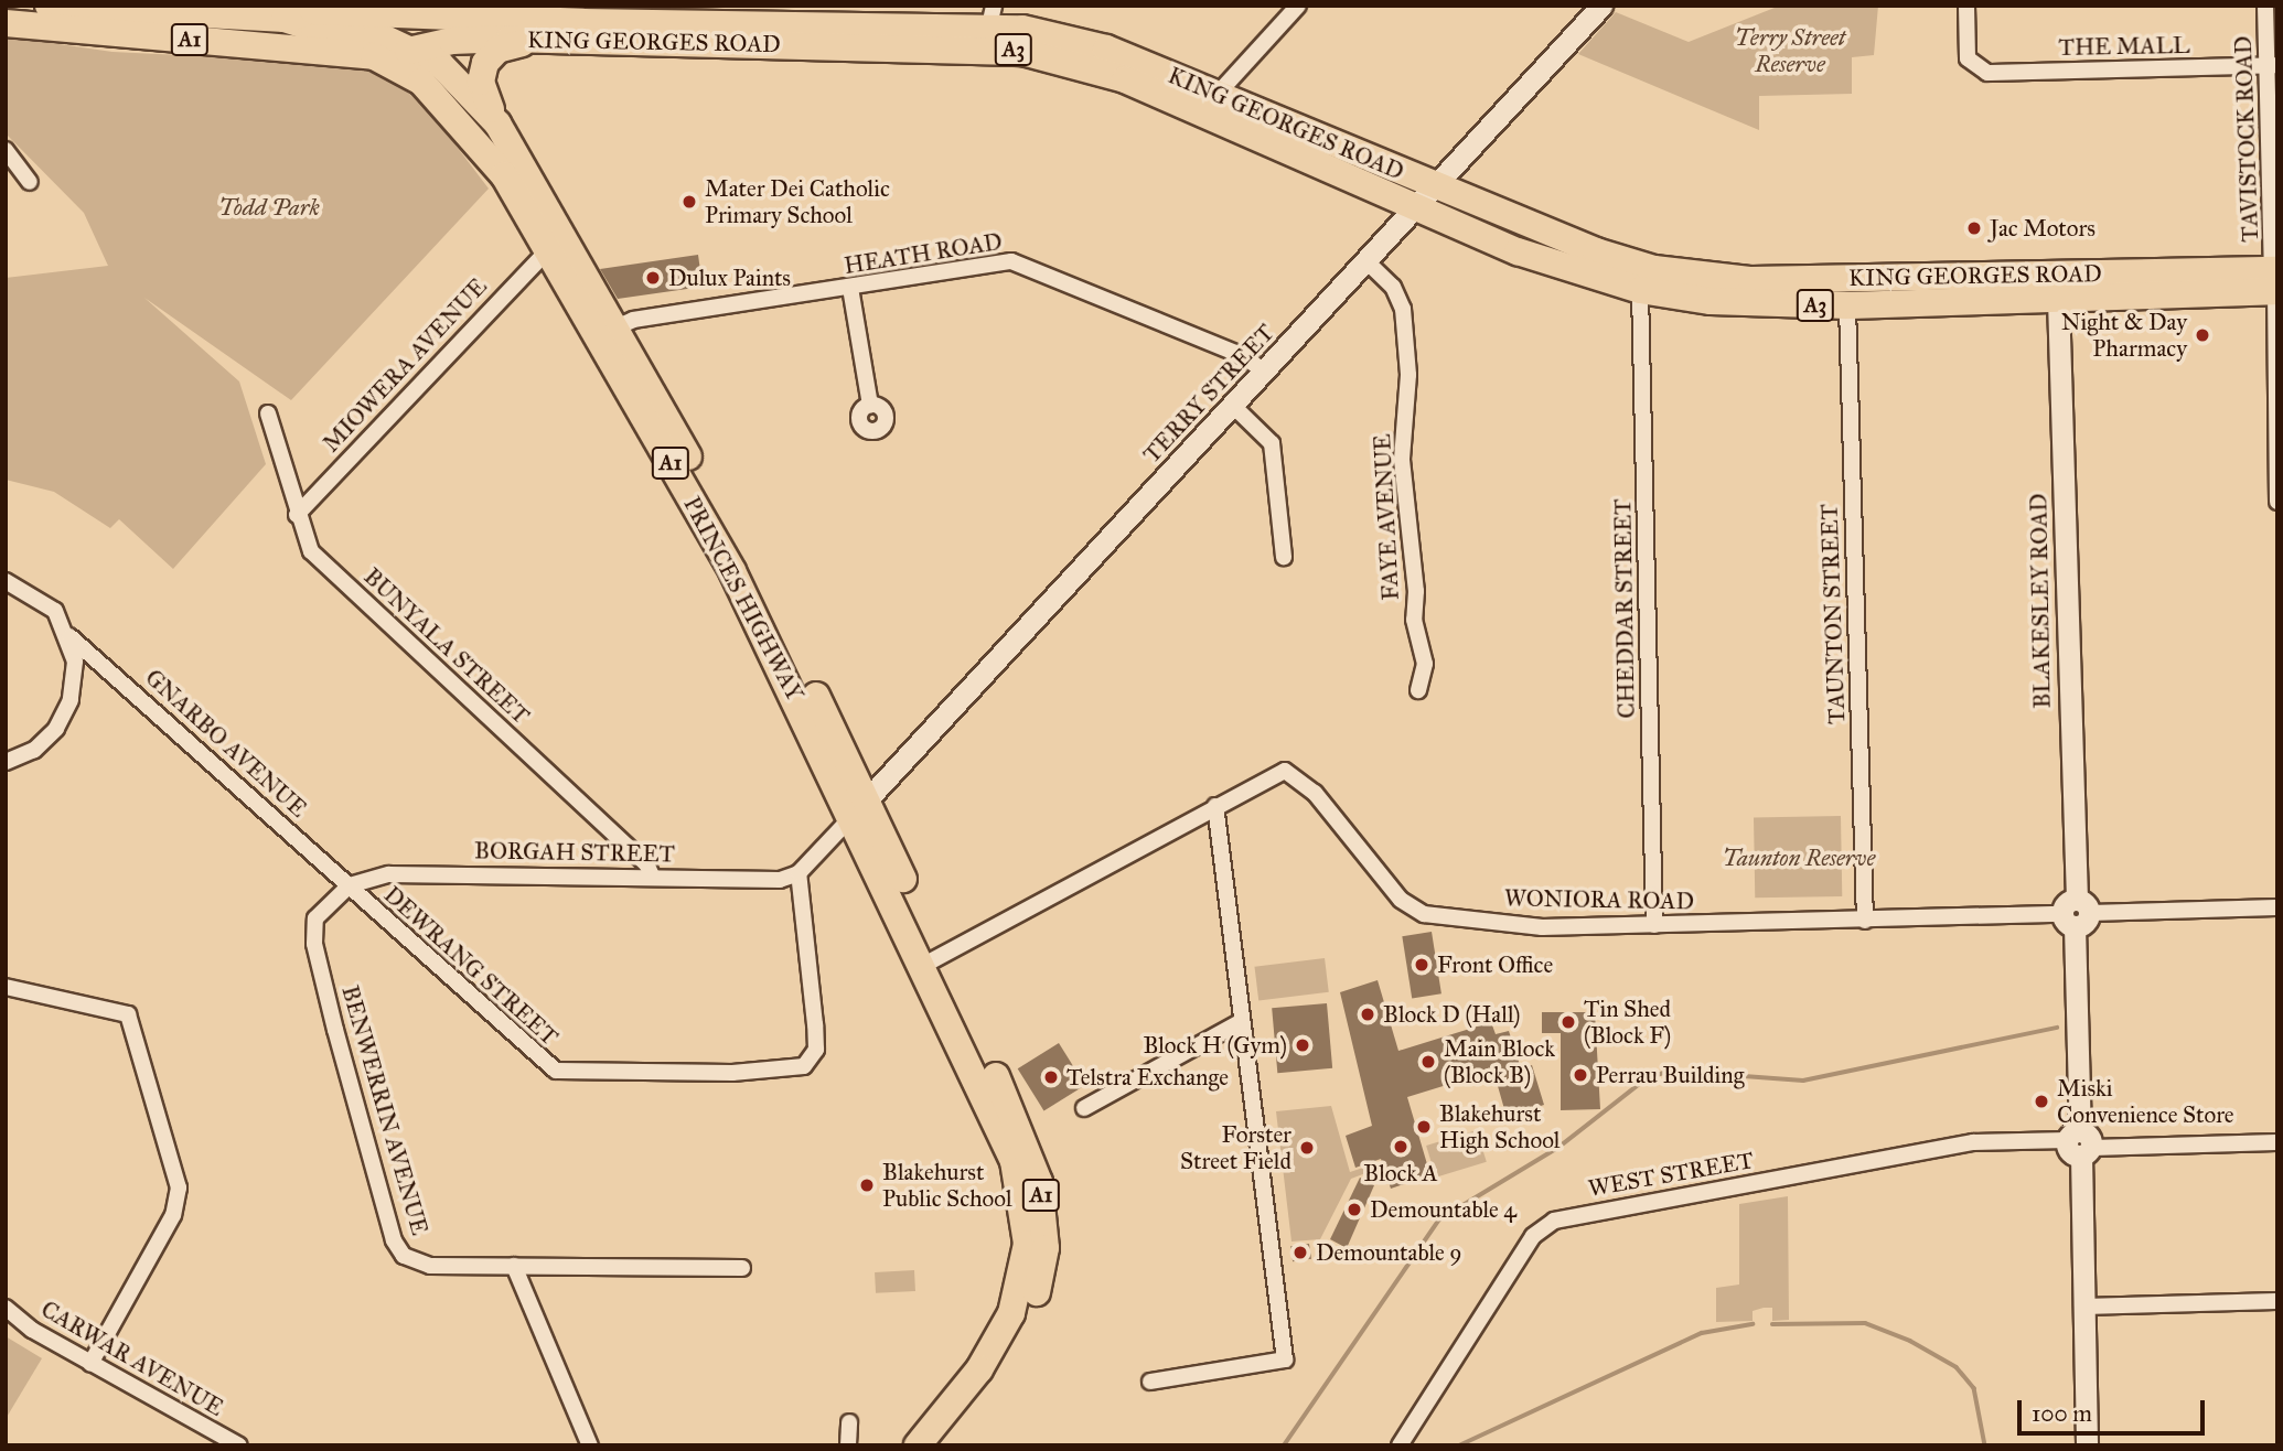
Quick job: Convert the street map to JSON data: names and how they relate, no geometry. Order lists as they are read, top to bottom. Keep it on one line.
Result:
{"streets":{"highway":["A1","KING GEORGES ROAD","A3","PRINCES HIGHWAY"],"street":["THE MALL","TAVISTOCK ROAD","HEATH ROAD","MIOWERA AVENUE","TERRY STREET","FAYE AVENUE","BLAKESLEY ROAD","CHEDDAR STREET","TAUNTON STREET","BUNYALA STREET","GNARBO AVENUE","BORGAH STREET","WONIORA ROAD","DEWRANG STREET","BENWERRIN AVENUE","WEST STREET","CARWAR AVENUE"]},"crossings":[["KING GEORGES ROAD","TAVISTOCK ROAD"],["KING GEORGES ROAD","TERRY STREET"],["KING GEORGES ROAD","PRINCES HIGHWAY"],["KING GEORGES ROAD","BLAKESLEY ROAD"],["KING GEORGES ROAD","CHEDDAR STREET"],["KING GEORGES ROAD","TAUNTON STREET"],["THE MALL","TAVISTOCK ROAD"],["HEATH ROAD","TERRY STREET"],["HEATH ROAD","PRINCES HIGHWAY"],["MIOWERA AVENUE","PRINCES HIGHWAY"],["MIOWERA AVENUE","BUNYALA STREET"],["TERRY STREET","FAYE AVENUE"],["TERRY STREET","PRINCES HIGHWAY"],["PRINCES HIGHWAY","WONIORA ROAD"],["BLAKESLEY ROAD","WONIORA ROAD"],["BLAKESLEY ROAD","WEST STREET"],["CHEDDAR STREET","WONIORA ROAD"],["TAUNTON STREET","WONIORA ROAD"],["BUNYALA STREET","BORGAH STREET"],["GNARBO AVENUE","BORGAH STREET"],["GNARBO AVENUE","DEWRANG STREET"],["GNARBO AVENUE","BENWERRIN AVENUE"],["BORGAH STREET","DEWRANG STREET"],["BORGAH STREET","BENWERRIN AVENUE"],["DEWRANG STREET","BENWERRIN AVENUE"]],"parks":["Terry Street Reserve","Todd Park","Taunton Reserve"],"places":["Mater Dei Catholic Primary School","Jac Motors","Dulux Paints","Night & Day Pharmacy","Front Office","Block D (Hall)","Tin Shed (Block F)","Block H (Gym)","Main Block (Block B)","Perrau Building","Telstra Exchange","Miski Convenience Store","Blakehurst High School","Block A","Forster Street Field","Blakehurst Public School","Demountable 4","Demountable 9"],"scale_bar":"100 m"}
